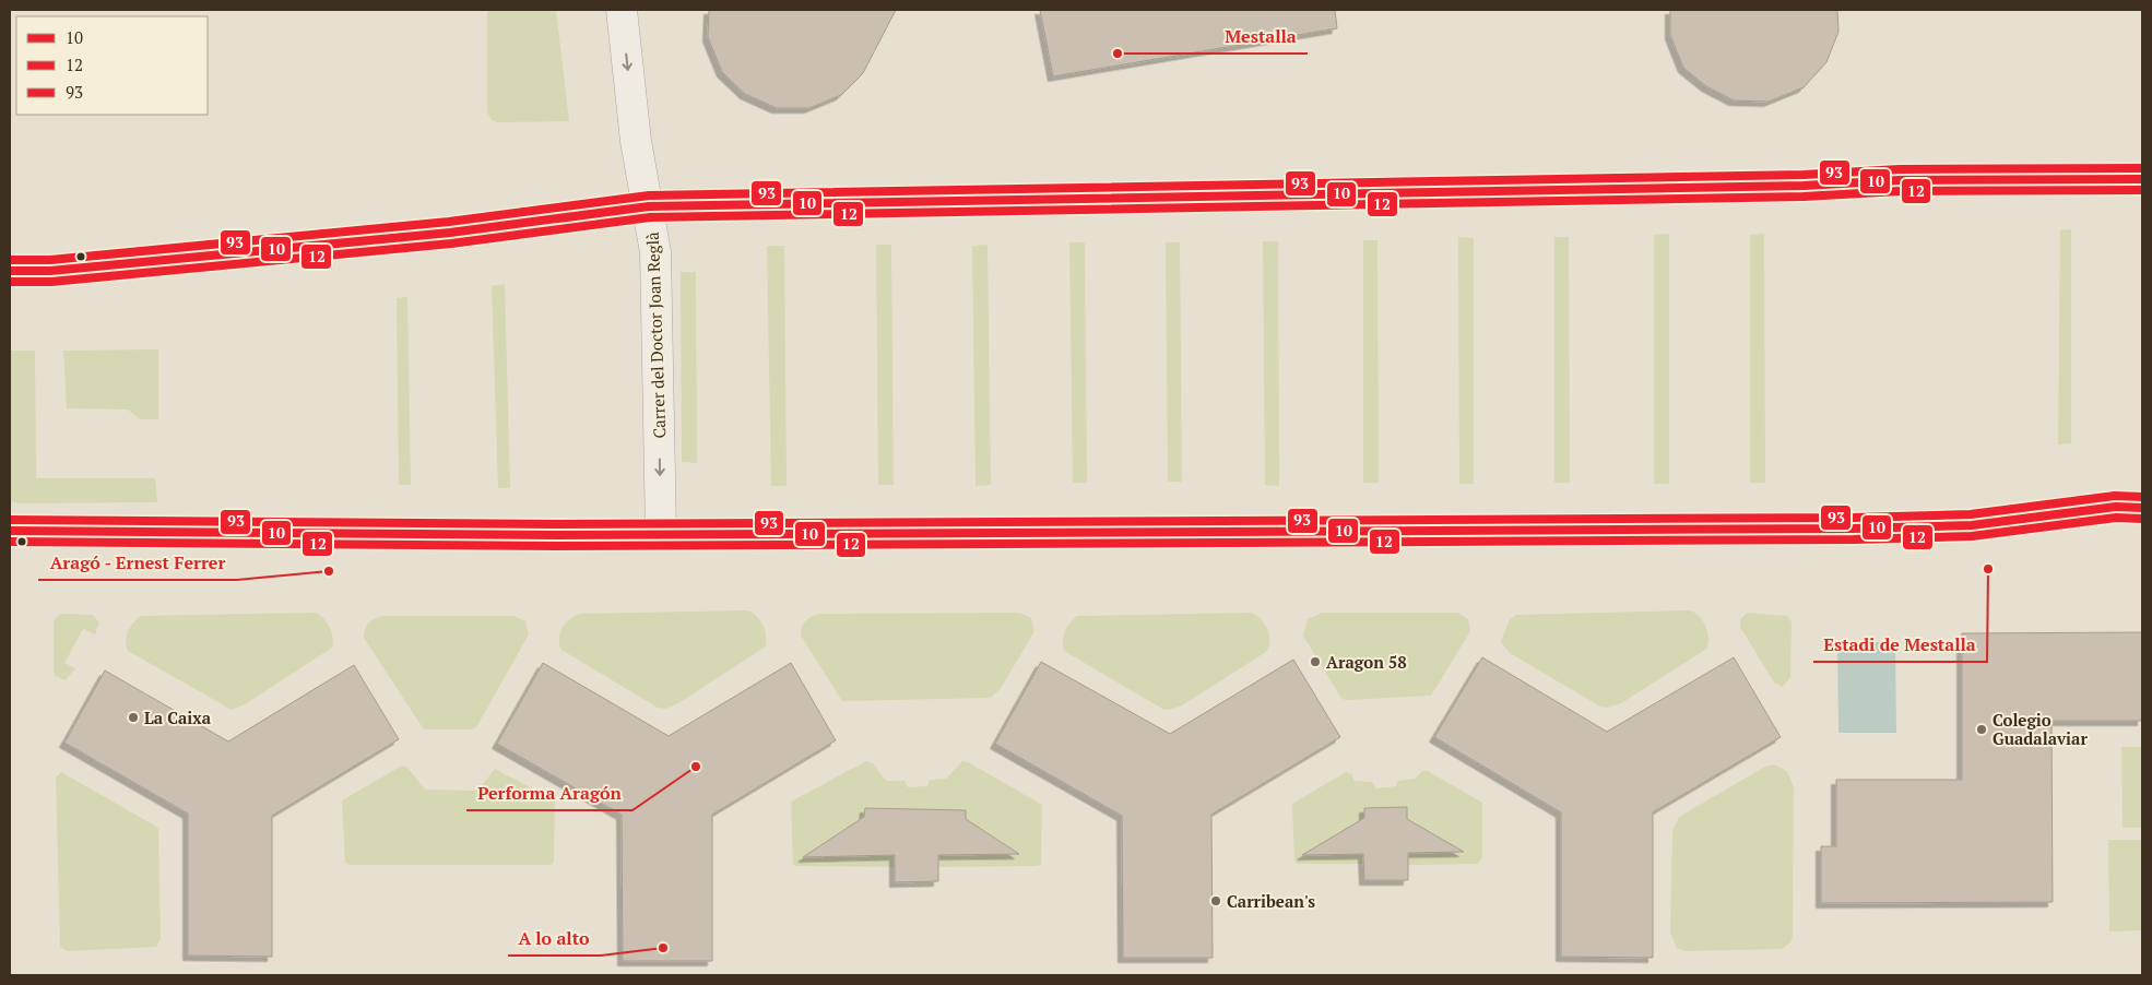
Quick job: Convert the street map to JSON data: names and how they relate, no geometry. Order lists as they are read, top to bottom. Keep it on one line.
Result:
{"streets":{"street":["Carrer del Doctor Joan Reglà"]},"one_way":["Carrer del Doctor Joan Reglà"],"places":["Mestalla","Estadi de Mestalla","Aragó - Ernest Ferrer","Aragon 58","La Caixa","Colegio Guadalaviar","Performa Aragón","Carribean's","A lo alto"],"lines":["transit line 93","transit line 10","transit line 12"],"legend":["10","12","93"]}
